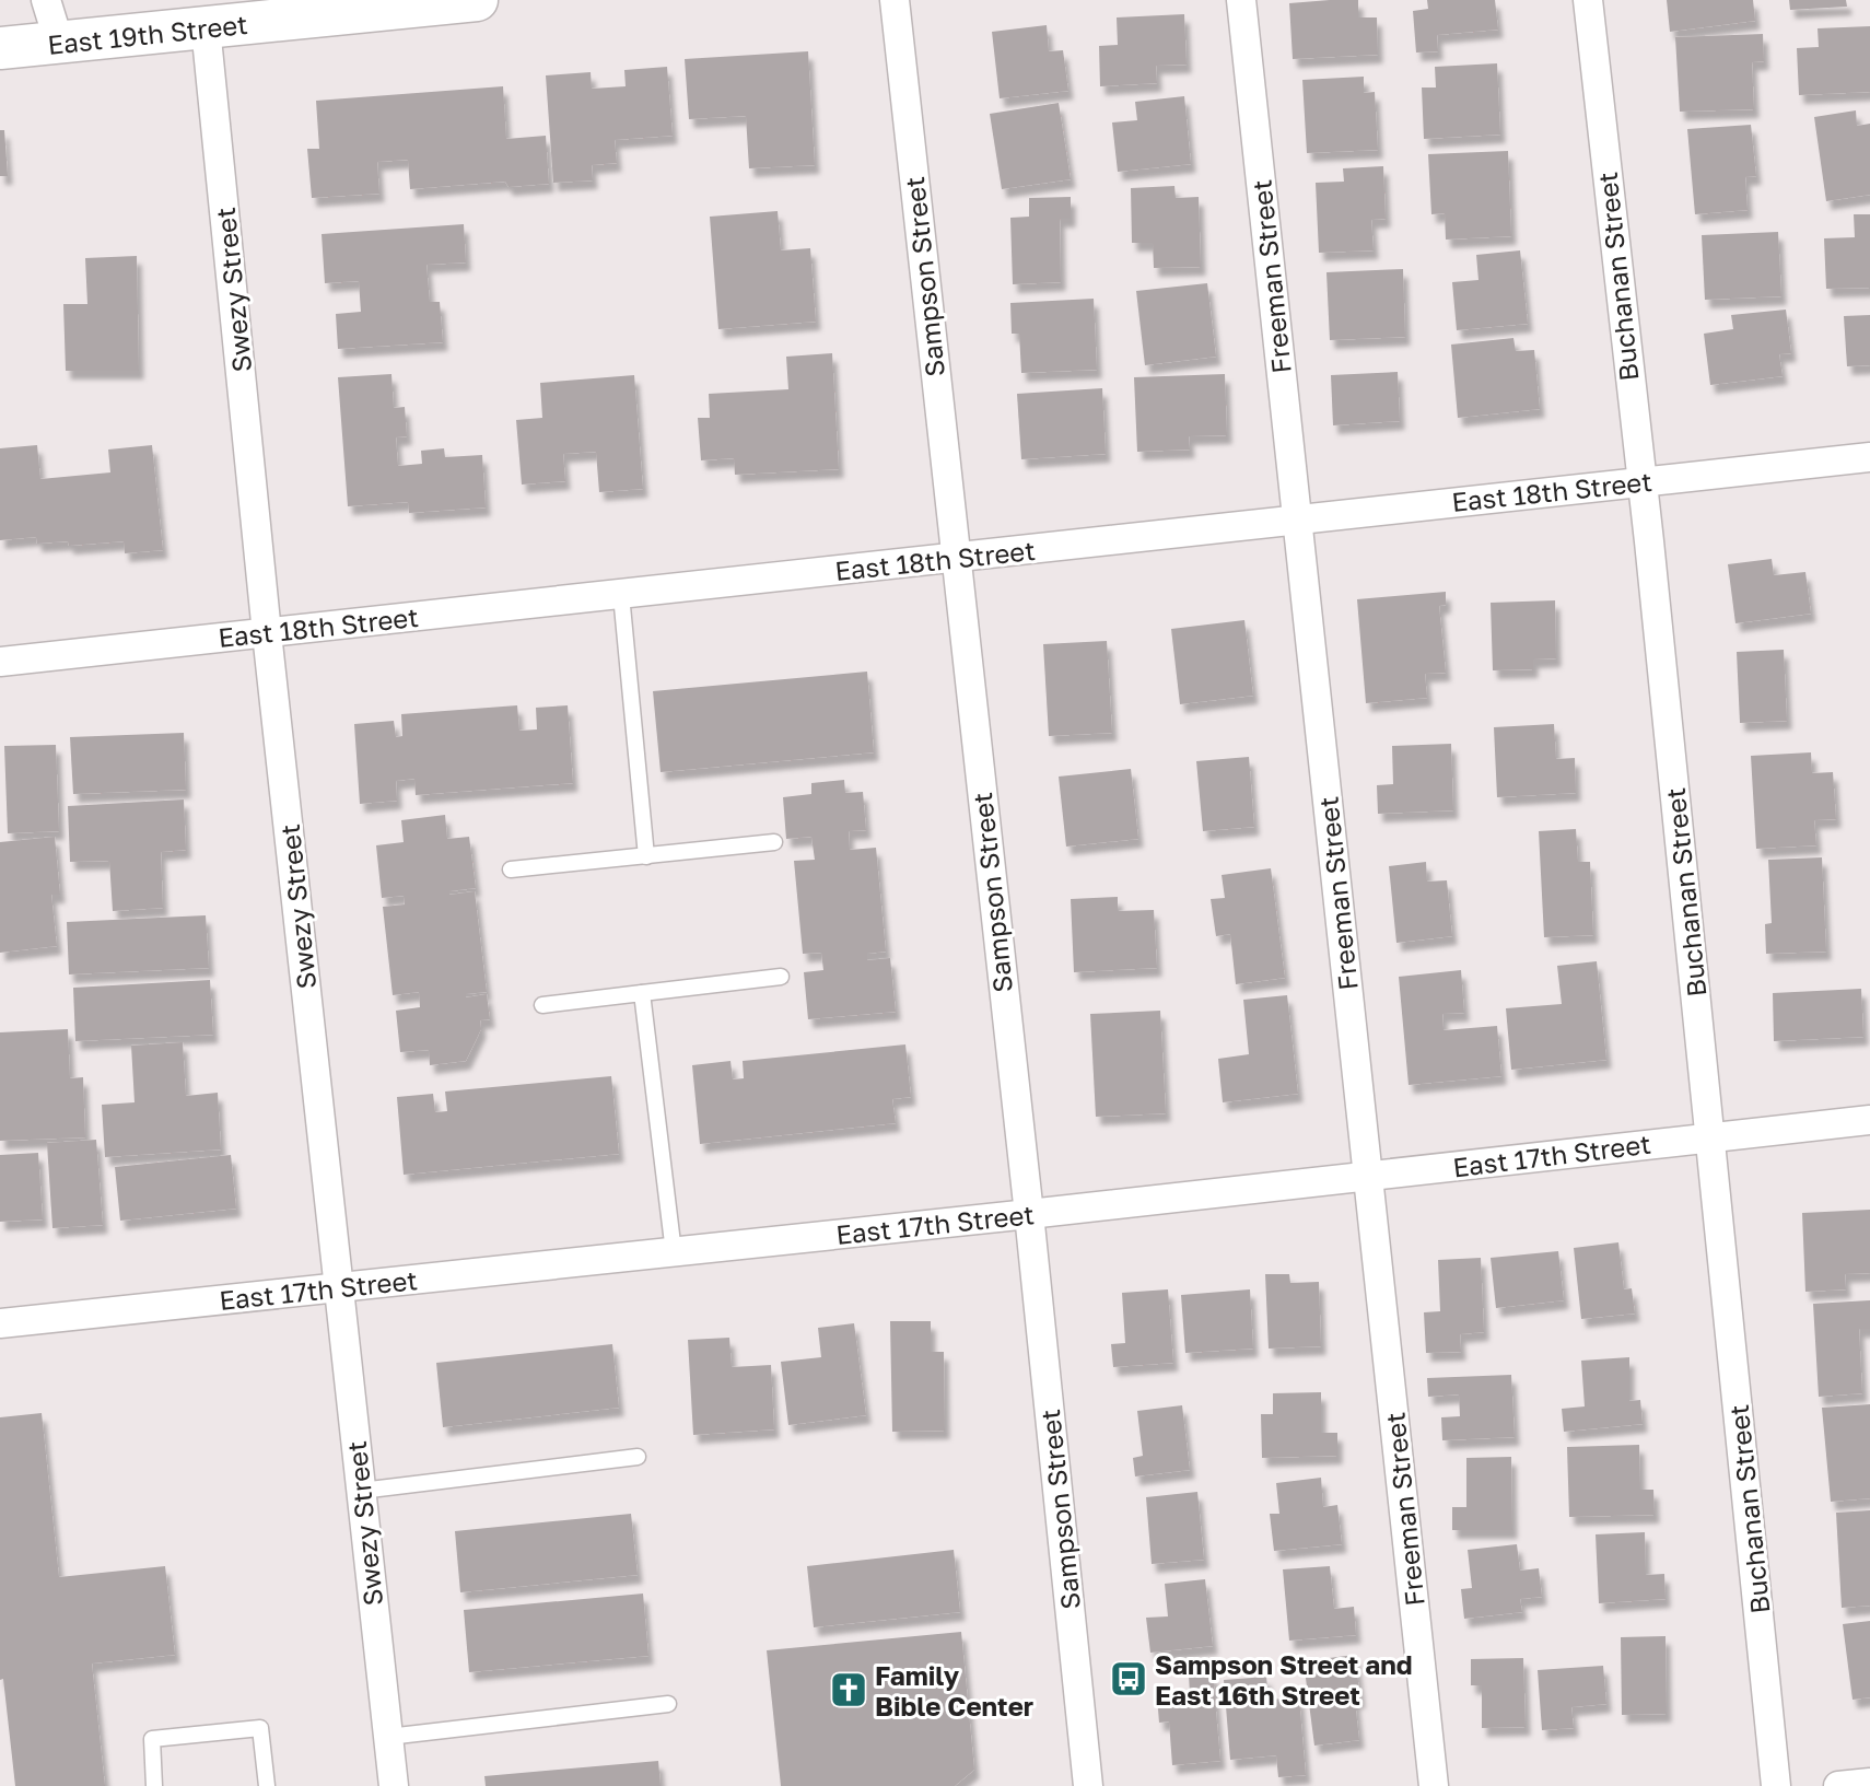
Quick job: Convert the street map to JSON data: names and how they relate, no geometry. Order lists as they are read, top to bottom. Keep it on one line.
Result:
{"streets":{"street":["East 19th Street","Sampson Street","Freeman Street","Buchanan Street","Swezy Street","East 18th Street","East 17th Street"]},"crossings":[["East 19th Street","Swezy Street"],["Sampson Street","East 18th Street"],["Sampson Street","East 17th Street"],["Freeman Street","East 18th Street"],["Freeman Street","East 17th Street"],["Buchanan Street","East 18th Street"],["Buchanan Street","East 17th Street"],["Swezy Street","East 18th Street"],["Swezy Street","East 17th Street"]],"places":{"bus stop":["Sampson Street and East 16th Street"],"church":["Family Bible Center"]}}
